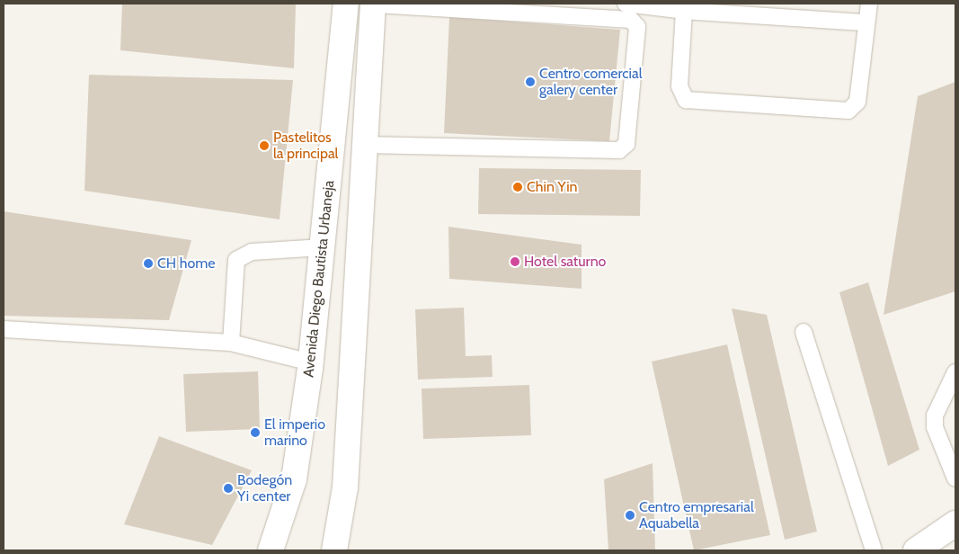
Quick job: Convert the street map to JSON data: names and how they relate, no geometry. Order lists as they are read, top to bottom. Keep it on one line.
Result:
{"streets":{"street":["Avenida Diego Bautista Urbaneja"]},"places":["Centro comercial galery center","Pastelitos la principal","Chin Yin","Hotel saturno","CH home","El imperio marino","Bodegón Yi center","Centro empresarial Aquabella"]}
